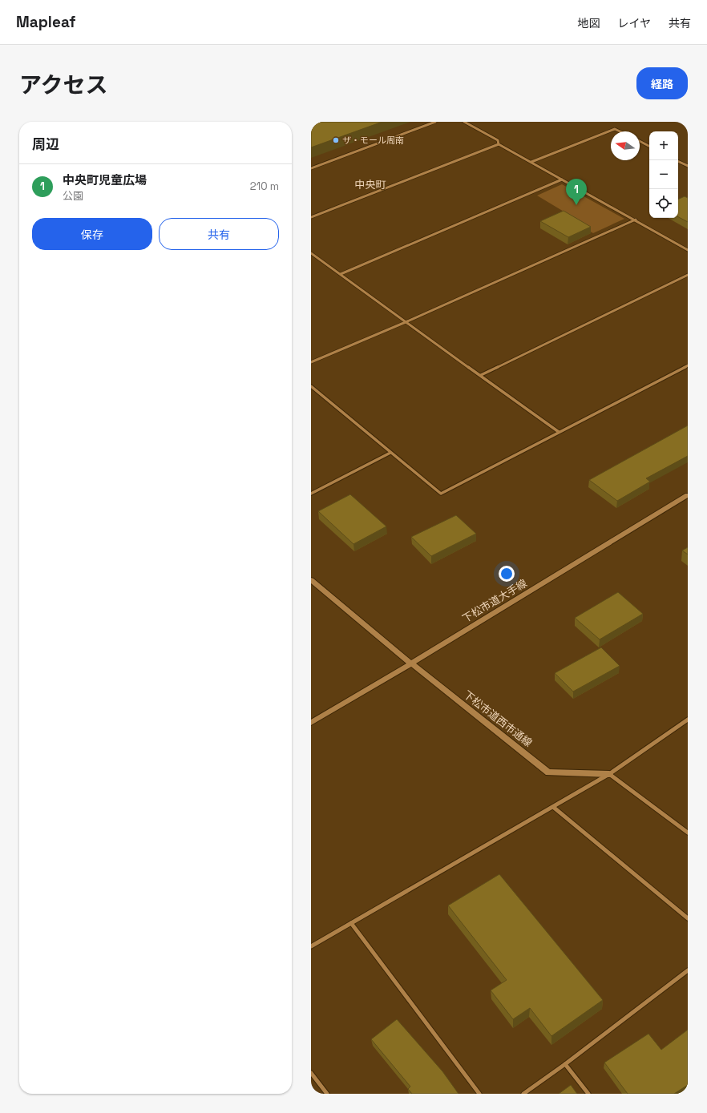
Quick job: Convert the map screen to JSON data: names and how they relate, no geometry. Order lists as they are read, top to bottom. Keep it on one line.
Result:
{"streets":{"street":["下松市道大手線","下松市道西市通線"]},"crossings":[["下松市道大手線","下松市道西市通線"]],"districts":["中央町"],"places":["ザ・モール周南"],"north":"left","page":{"header":"Mapleaf","nav":["地図","レイヤ","共有"],"title":"アクセス","buttons":["経路",["保存","共有"]],"heading":"周辺","map_buttons":["+","−"],"list":[{"mark":"1","name":"中央町児童広場","note":"公園","value":"210 m"}],"pins":"1"}}
